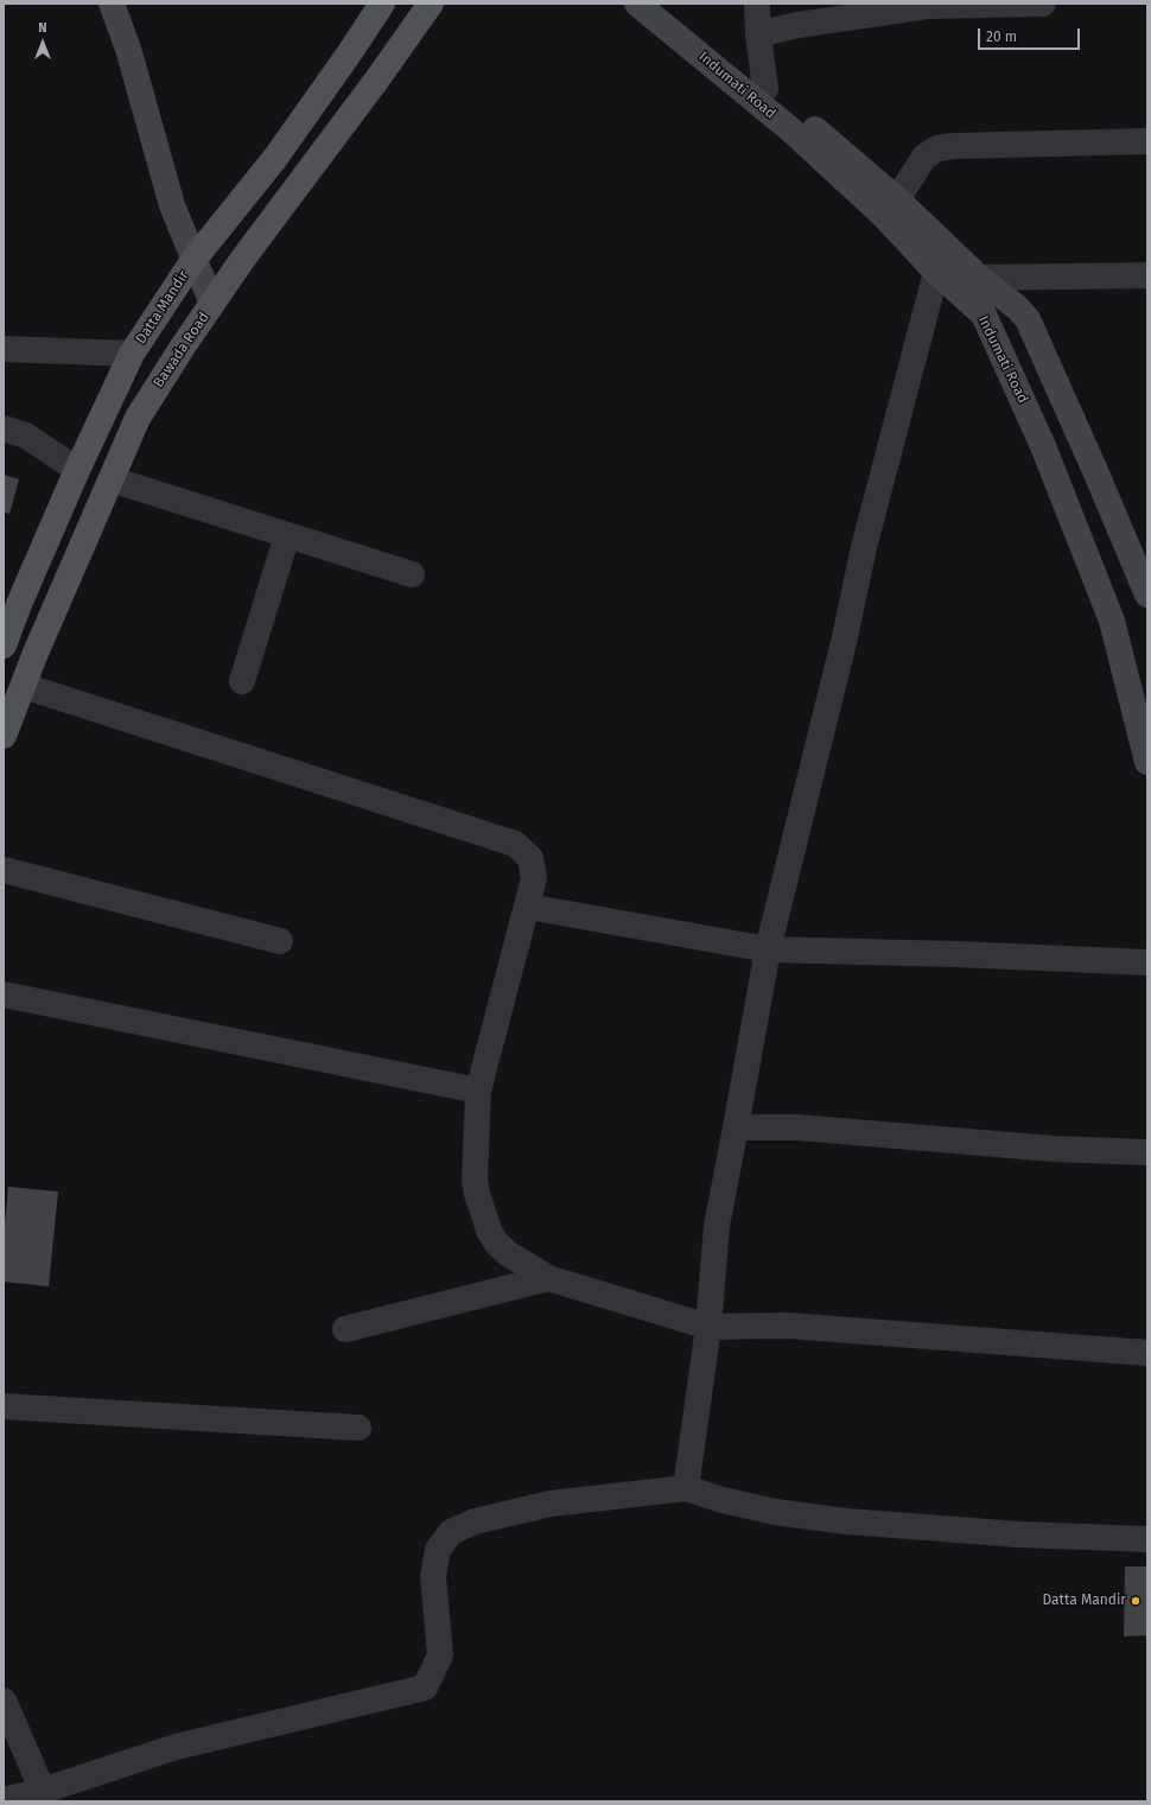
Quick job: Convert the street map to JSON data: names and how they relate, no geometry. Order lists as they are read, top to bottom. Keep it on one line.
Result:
{"streets":{"main road":["Indumati Road","Datta Mandir","Bawada Road"]},"places":["Datta Mandir"],"scale_bar":"20 m","north":"top"}
